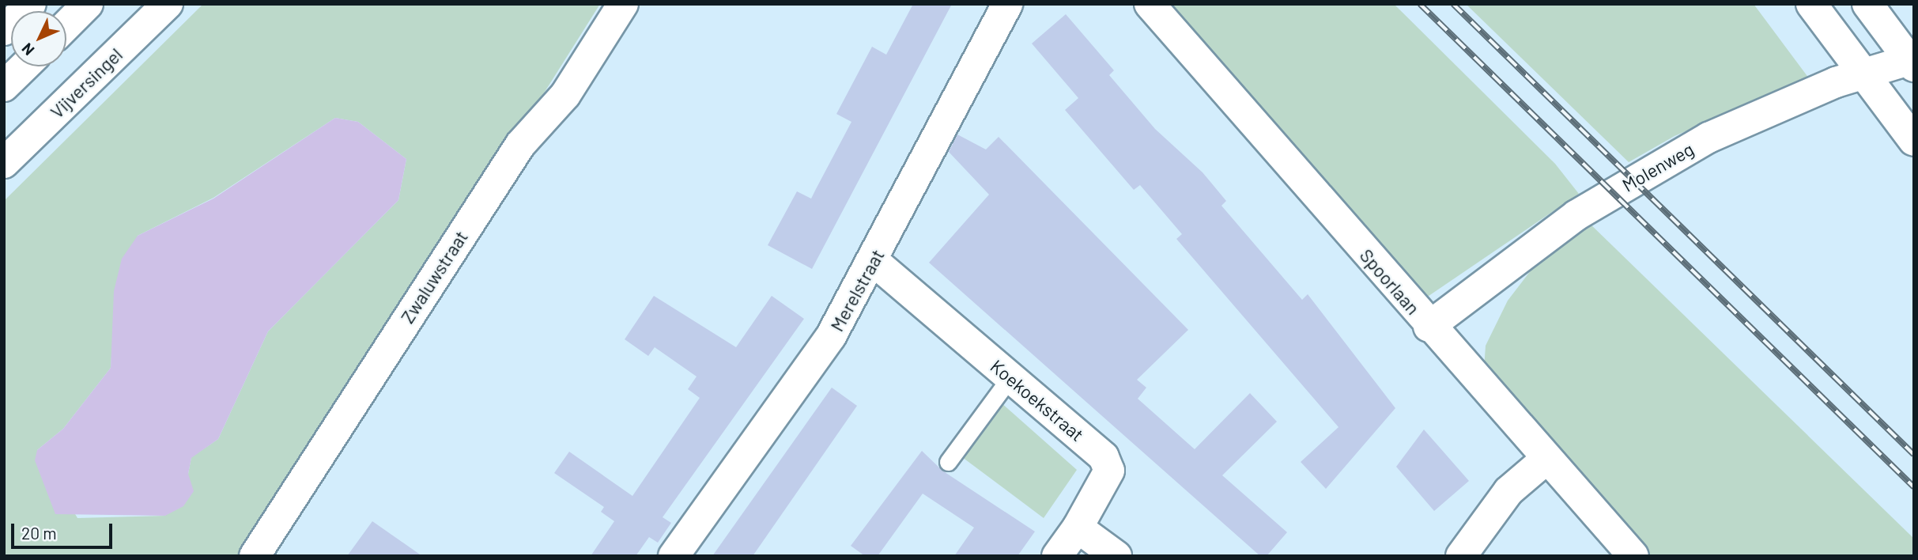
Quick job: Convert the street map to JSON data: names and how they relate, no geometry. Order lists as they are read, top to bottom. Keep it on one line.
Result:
{"streets":{"street":["Vijversingel","Molenweg","Zwaluwstraat","Spoorlaan","Merelstraat","Koekoekstraat"]},"crossings":[["Molenweg","Spoorlaan"],["Merelstraat","Koekoekstraat"]],"scale_bar":"20 m","north":"bottom left"}
